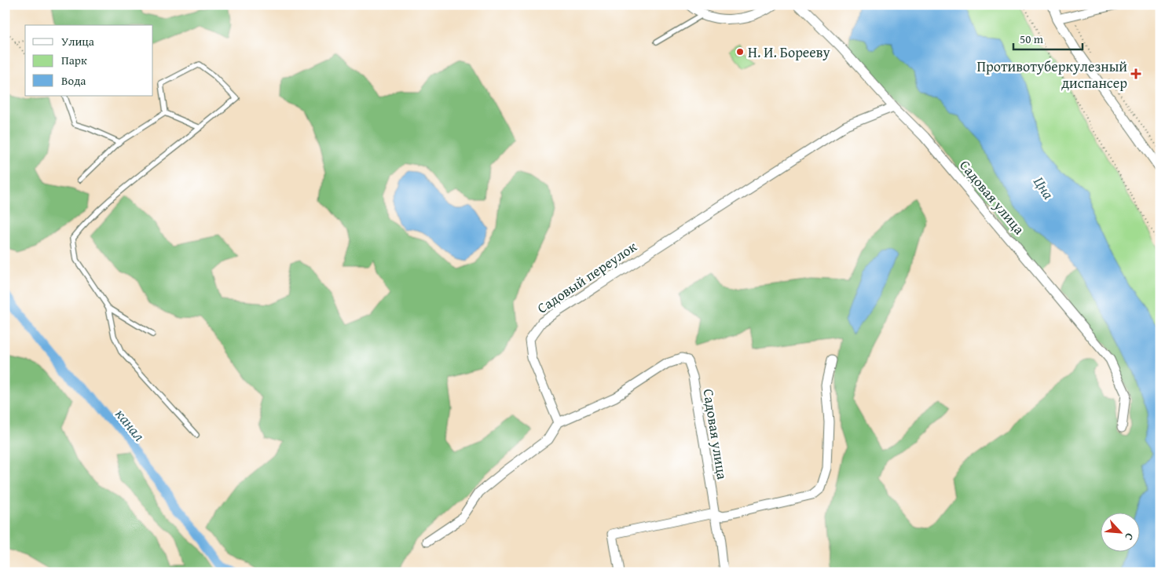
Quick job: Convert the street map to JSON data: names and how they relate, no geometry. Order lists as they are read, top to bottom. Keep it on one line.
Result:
{"streets":{"street":["Садовая улица","Садовый переулок"]},"crossings":[["Садовая улица","Садовый переулок"]],"water":["Цна","канал"],"places":{"other":["Н. И. Борееву"],"health":["Противотуберкулезный диспансер"]},"legend":["Улица","Парк","Вода"],"scale_bar":"50 m","north":"bottom right"}
